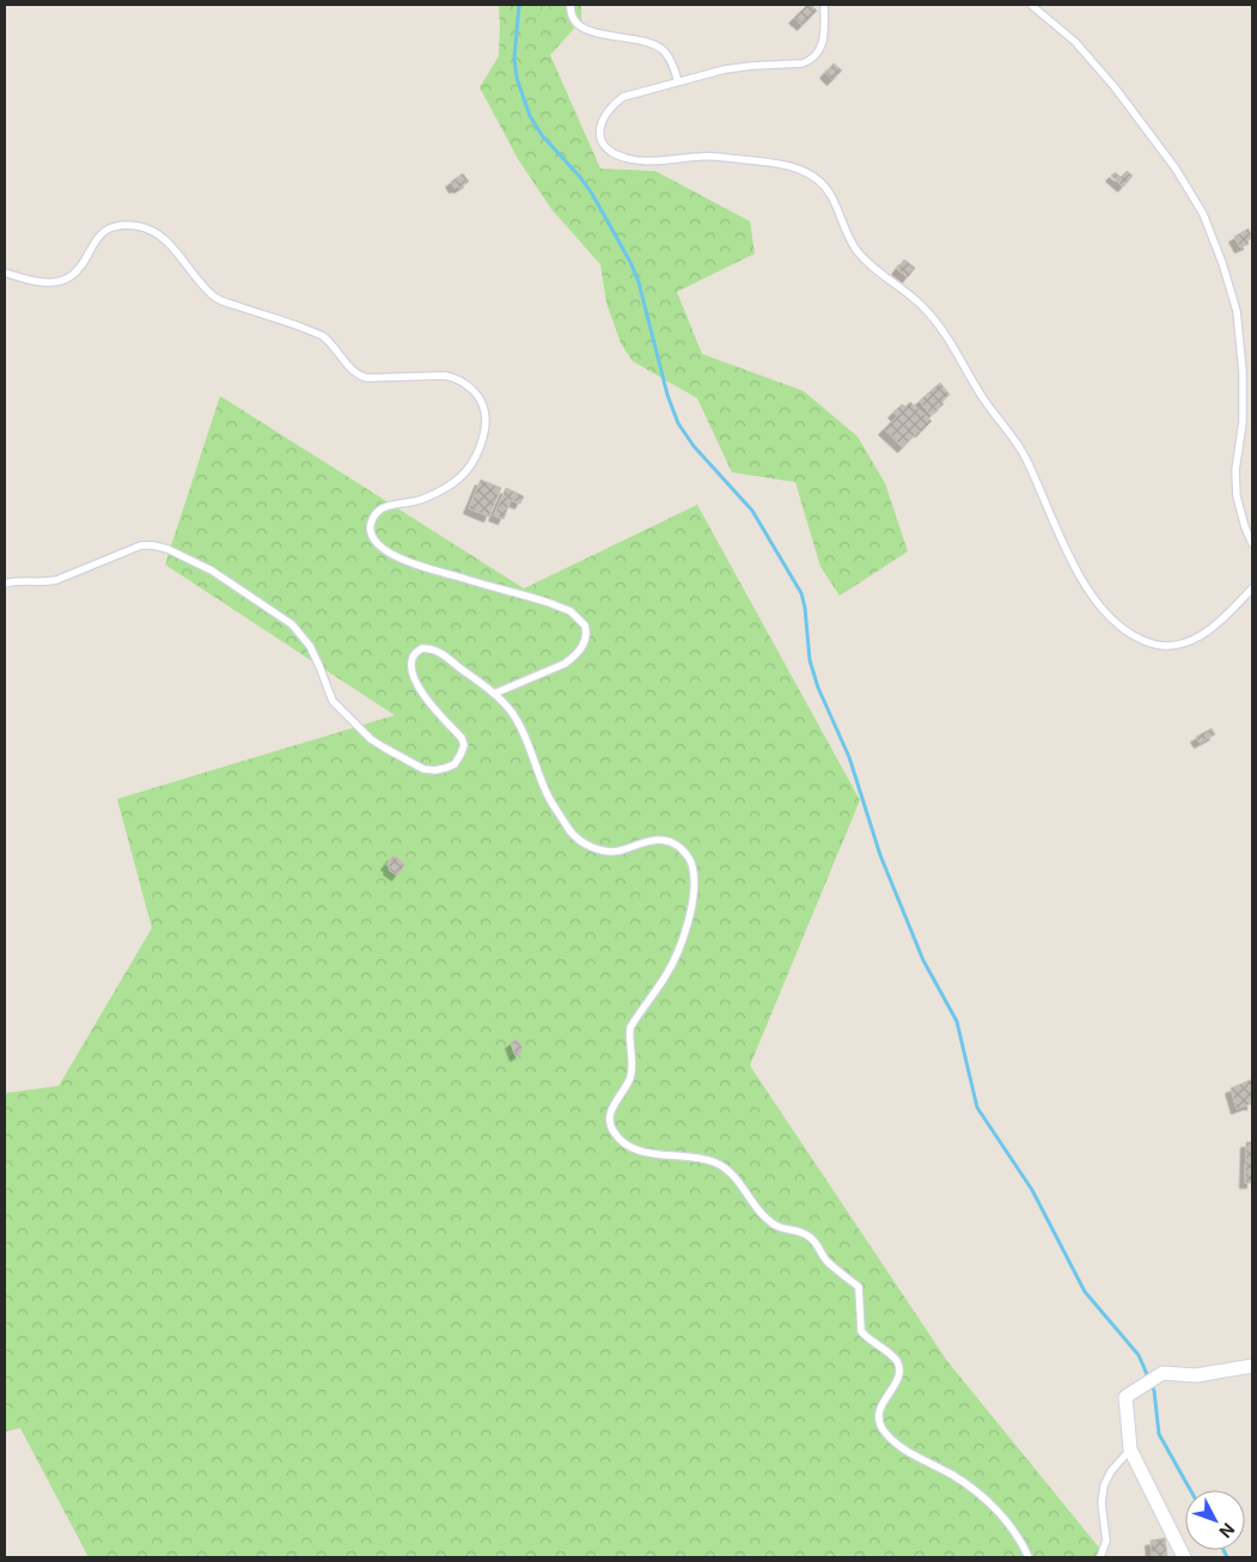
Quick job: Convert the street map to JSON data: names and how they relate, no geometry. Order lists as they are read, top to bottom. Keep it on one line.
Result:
{"north":"bottom right"}
